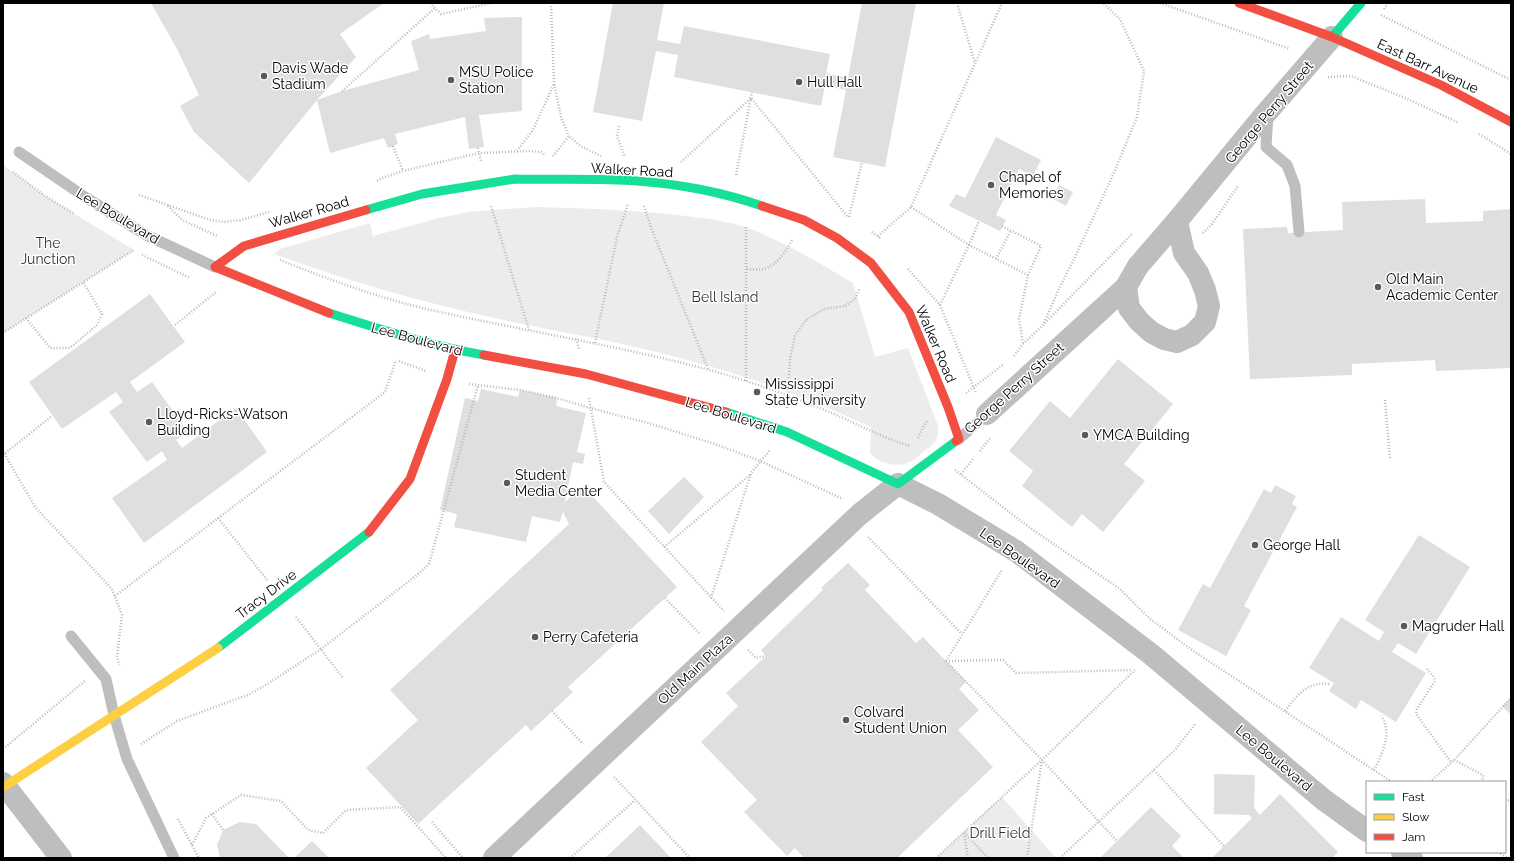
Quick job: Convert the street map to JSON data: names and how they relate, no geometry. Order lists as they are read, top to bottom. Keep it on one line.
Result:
{"streets":{"street":["East Barr Avenue","George Perry Street","Walker Road","Lee Boulevard","Tracy Drive","Old Main Plaza"]},"crossings":[["East Barr Avenue","George Perry Street"],["George Perry Street","Walker Road"],["George Perry Street","Lee Boulevard"],["George Perry Street","Old Main Plaza"],["Walker Road","Lee Boulevard"],["Lee Boulevard","Tracy Drive"],["Lee Boulevard","Old Main Plaza"]],"parks":["The Junction","Bell Island","Drill Field"],"places":["Davis Wade Stadium","MSU Police Station","Hull Hall","Chapel of Memories","Old Main Academic Center","Mississippi State University","Lloyd-Ricks-Watson Building","YMCA Building","Student Media Center","George Hall","Magruder Hall","Perry Cafeteria","Colvard Student Union"],"legend":["Fast","Slow","Jam"]}
